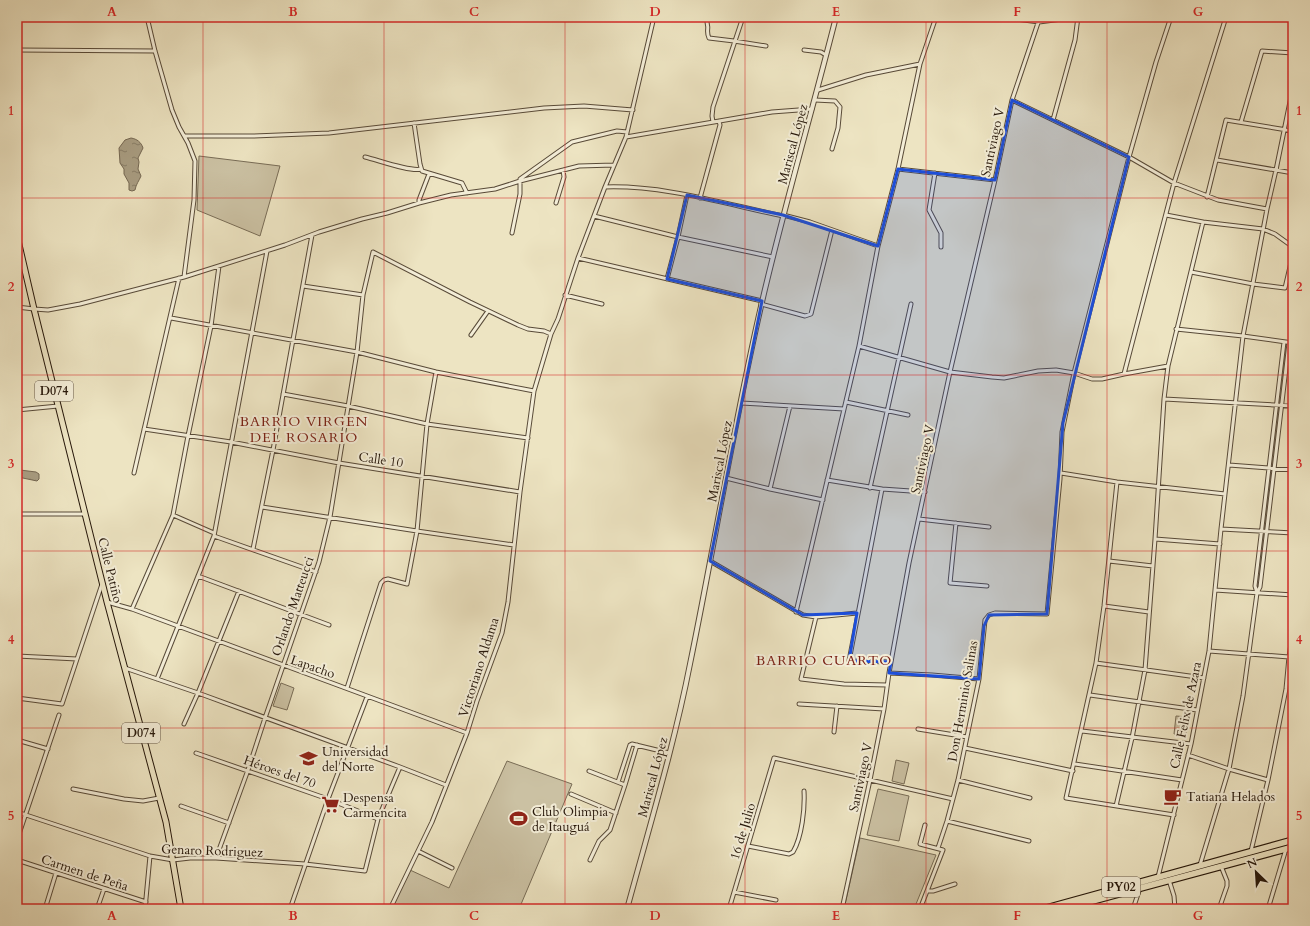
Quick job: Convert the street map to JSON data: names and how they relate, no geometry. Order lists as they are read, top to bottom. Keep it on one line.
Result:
{"streets":{"highway":["PY02"],"main road":["D074","Calle Patiño"],"street":["Santiviago V","Mariscal López","Calle 10","Orlando Matteucci","Lapacho","Victoriano Aldama","Don Herminio Salinas","Calle Felix de Azara","Héroes del 70","16 de Julio","Genaro Rodriguez","Carmen de Peña"]},"crossings":[["Santiviago V","16 de Julio"],["Calle 10","Orlando Matteucci"],["Calle 10","Victoriano Aldama"],["Calle Patiño","Lapacho"],["Calle Patiño","Genaro Rodriguez"],["Orlando Matteucci","Lapacho"],["Orlando Matteucci","Héroes del 70"],["Orlando Matteucci","Genaro Rodriguez"],["Lapacho","Victoriano Aldama"],["Calle Felix de Azara","PY02"],["Héroes del 70","Genaro Rodriguez"]],"districts":["BARRIO VIRGEN DEL ROSARIO","BARRIO CUARTO"],"places":{"school or university":["Universidad del Norte"],"cafe":["Tatiana Helados"],"supermarket":["Despensa Carmencita"],"sports":["Club Olimpia de Itauguá"]},"north":"top left","grid":{"columns":["A","B","C","D","E","F","G"],"rows":["1","2","3","4","5"]}}
